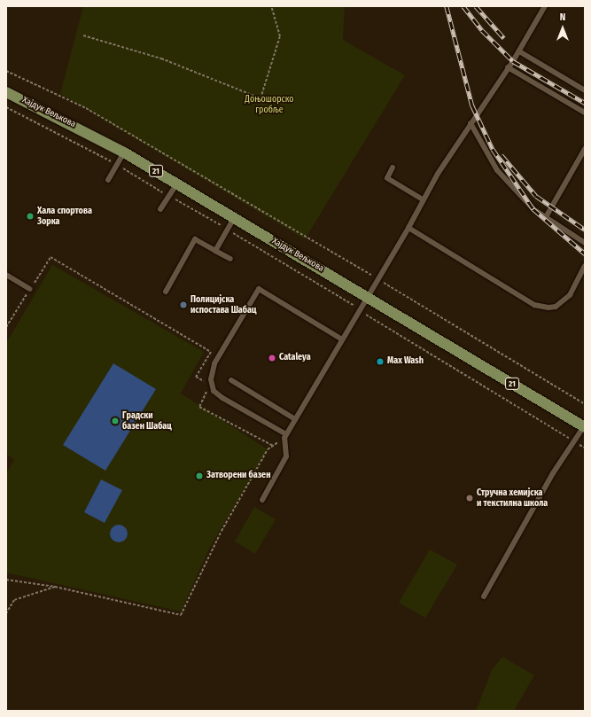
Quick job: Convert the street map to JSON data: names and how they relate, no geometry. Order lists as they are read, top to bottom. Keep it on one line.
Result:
{"streets":{"main road":["Хајдук Вељкова","21"]},"parks":["Доњошорско гробље"],"places":["Хала спортова Зорка","Полицијска испостава Шабац","Cataleya","Max Wash","Градски базен Шабац","Затворени базен","Стручна хемијска и текстилна школа"],"north":"top"}
